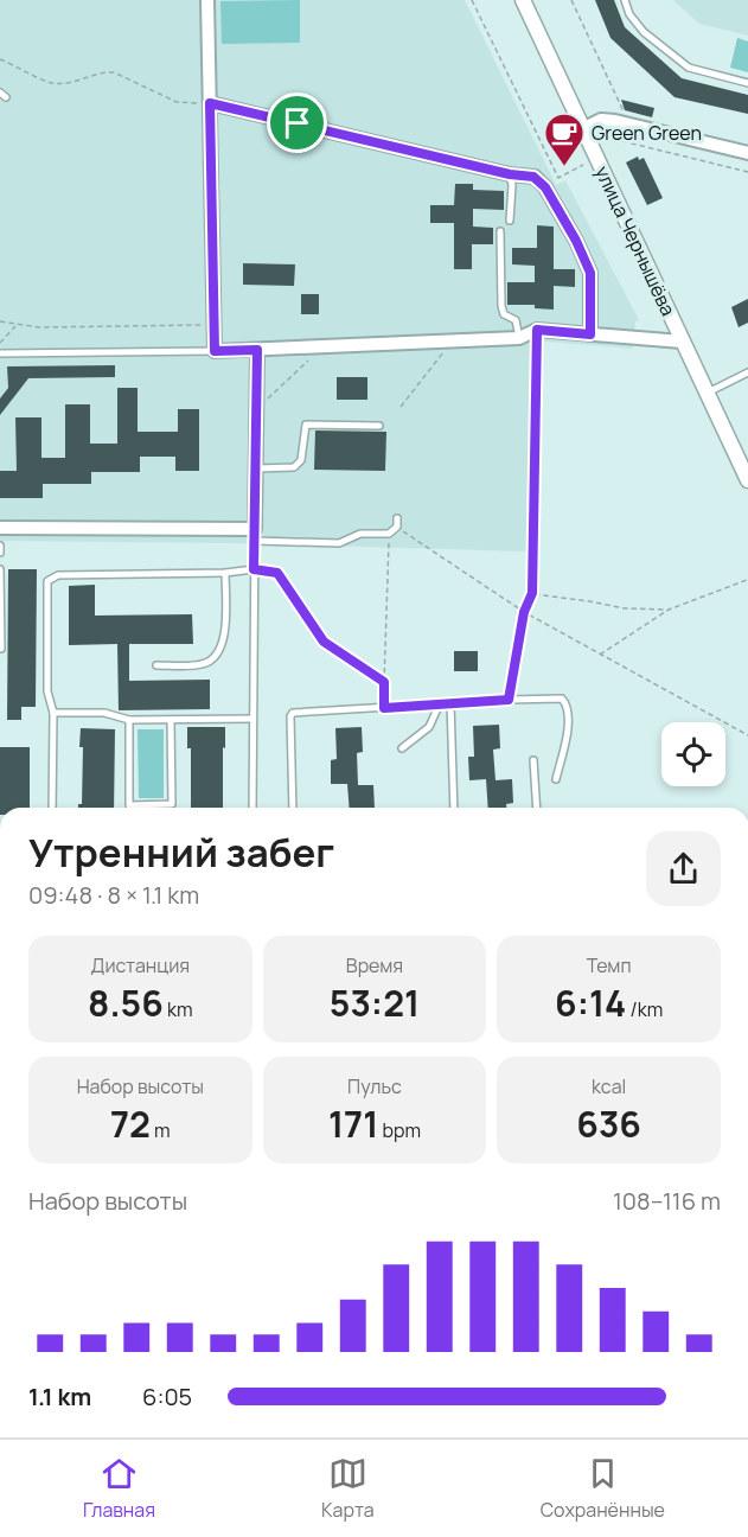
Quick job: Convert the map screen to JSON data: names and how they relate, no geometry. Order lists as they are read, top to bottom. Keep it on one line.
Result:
{"streets":{"street":["улица Чернышёва"]},"places":{"cafe":["Green Green"]},"page":{"heading":["Утренний забег","09:48 · 8 × 1.1 km"],"stats":[["Дистанция","8.56 km"],["Время","53:21"],["Темп","6:14 /km"],["Набор высоты","72 m"],["Пульс","171 bpm"],["kcal","636"]],"chart":["Набор высоты","108–116 m"],"list":[{"name":"1.1 km","note":"6:05"}],"tabs":["Главная","Карта","Сохранённые"]}}
